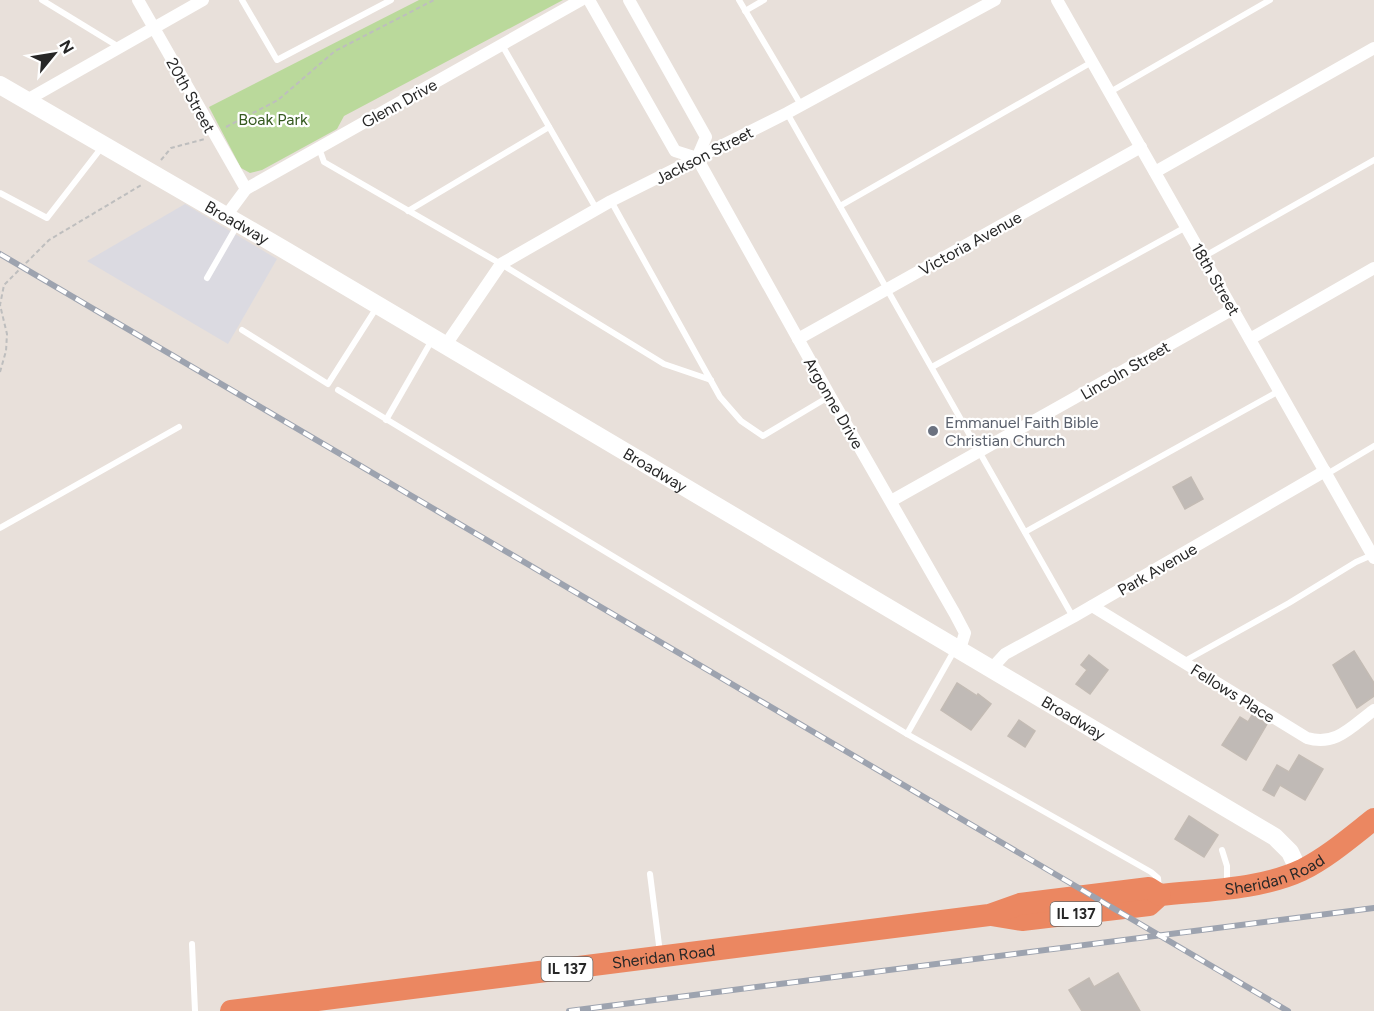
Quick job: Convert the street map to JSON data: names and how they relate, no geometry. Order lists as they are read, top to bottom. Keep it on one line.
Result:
{"streets":{"highway":["Sheridan Road","IL 137"],"street":["20th Street","Glenn Drive","Jackson Street","Broadway","Victoria Avenue","18th Street","Lincoln Street","Argonne Drive","Park Avenue","Fellows Place"]},"crossings":[["20th Street","Glenn Drive"],["Glenn Drive","Broadway"],["Jackson Street","Broadway"],["Jackson Street","Argonne Drive"],["Broadway","Argonne Drive"],["Broadway","Park Avenue"],["Broadway","Sheridan Road"],["Victoria Avenue","18th Street"],["Victoria Avenue","Argonne Drive"],["18th Street","Lincoln Street"],["18th Street","Park Avenue"],["Lincoln Street","Argonne Drive"],["Park Avenue","Fellows Place"]],"parks":["Boak Park"],"places":["Emmanuel Faith Bible Christian Church"],"north":"top right"}
